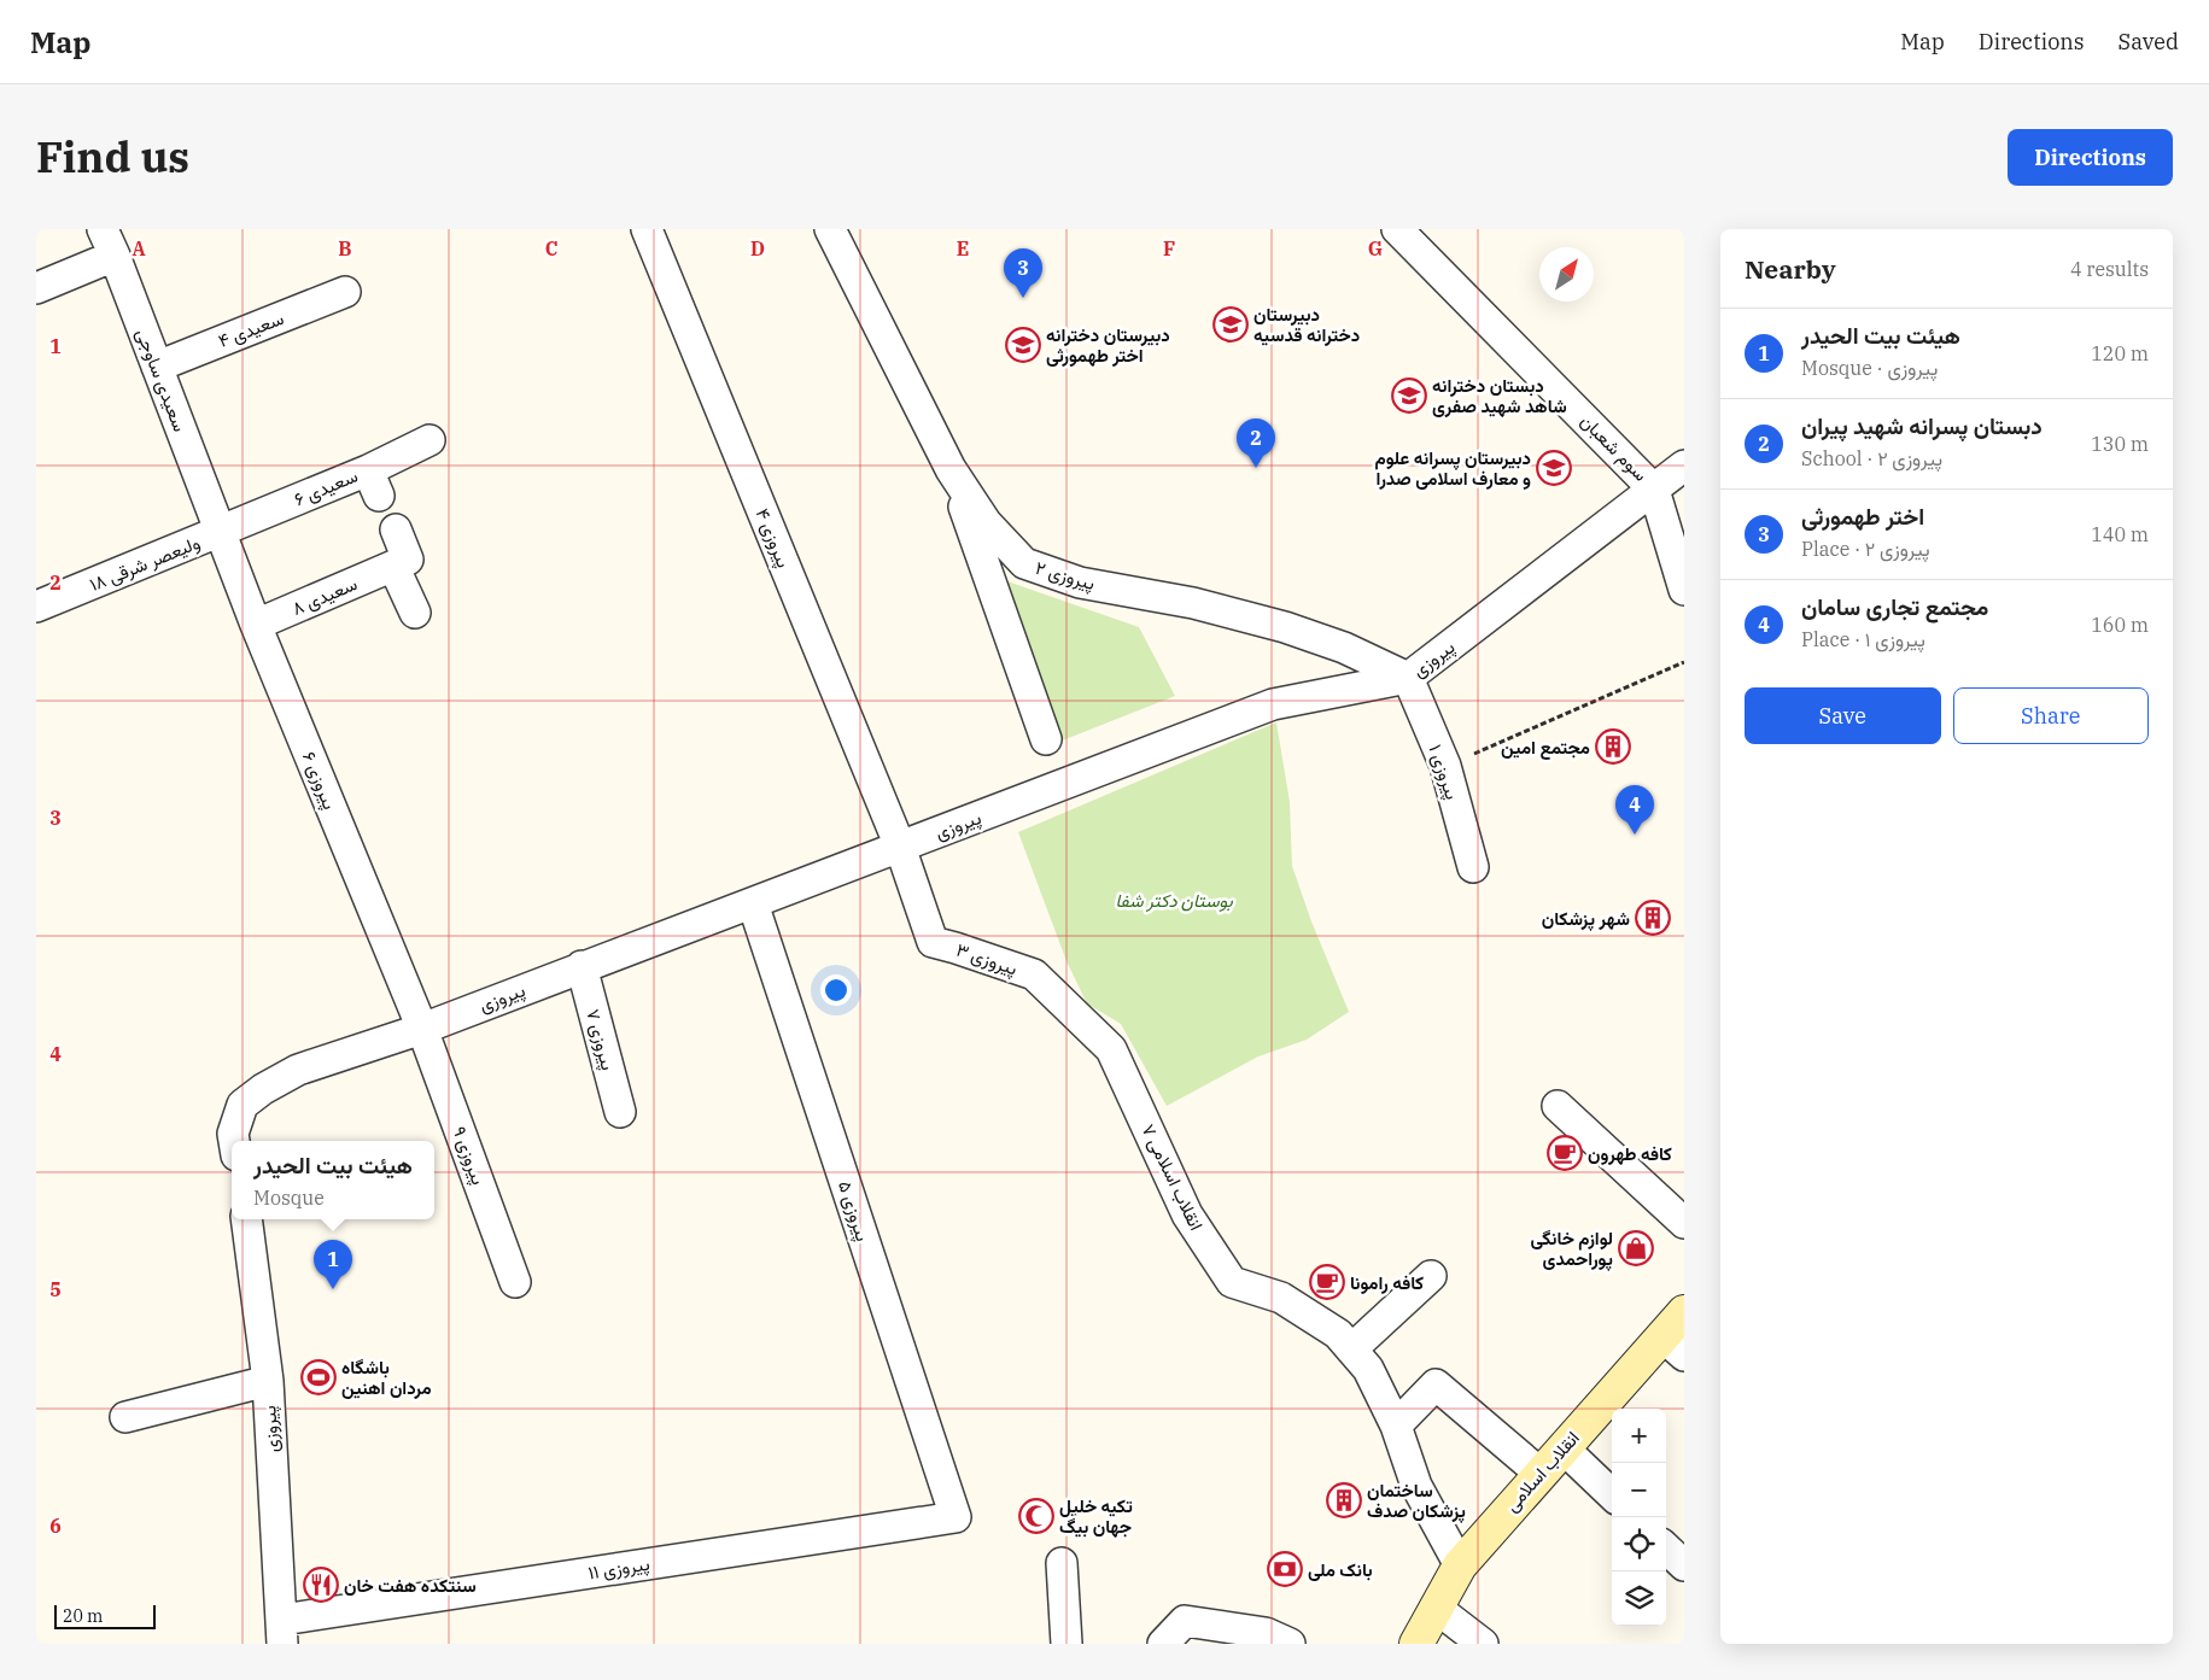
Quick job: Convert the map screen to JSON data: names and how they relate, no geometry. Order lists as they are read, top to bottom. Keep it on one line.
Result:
{"streets":{"street":["سعیدی ۴","سعیدی ساوجی","سوم شعبان","سعیدی ۶","پیروزی ۴","ولیعصر شرقی ۱۸","پیروزی ۲","سعیدی ۸","پیروزی","پیروزی ۱","پیروزی ۶","پیروزی ۳","پیروزی ۷","پیروزی ۹","انقلاب اسلامی ۷","پیروزی ۵","انقلاب اسلامی","پیروزی ۱۱"]},"crossings":[["سعیدی ۴","سعیدی ساوجی"],["سعیدی ساوجی","سعیدی ۶"],["سعیدی ساوجی","ولیعصر شرقی ۱۸"],["سعیدی ساوجی","پیروزی ۶"],["سوم شعبان","پیروزی"],["سعیدی ۶","ولیعصر شرقی ۱۸"],["سعیدی ۶","پیروزی ۶"],["پیروزی ۴","پیروزی"],["پیروزی ۴","پیروزی ۳"],["ولیعصر شرقی ۱۸","پیروزی ۶"],["پیروزی ۲","پیروزی"],["پیروزی ۲","پیروزی ۱"],["سعیدی ۸","پیروزی ۶"],["پیروزی","پیروزی ۱"],["پیروزی","پیروزی ۶"],["پیروزی","پیروزی ۳"],["پیروزی","پیروزی ۷"],["پیروزی","پیروزی ۹"],["پیروزی","پیروزی ۵"],["پیروزی","پیروزی ۱۱"],["پیروزی ۶","پیروزی ۹"],["پیروزی ۳","انقلاب اسلامی ۷"],["انقلاب اسلامی ۷","انقلاب اسلامی"],["پیروزی ۵","پیروزی ۱۱"]],"parks":["بوستان دکتر شفا"],"places":{"school or university":["دبیرستان دخترانه قدسیه","دبیرستان دخترانه اختر طهمورثی","دبستان دخترانه شاهد شهید صفری","دبیرستان پسرانه علوم و معارف اسلامی صدرا"],"building":["مجتمع امین","شهر پزشکان","ساختمان پزشکان صدف"],"cafe":["کافه طهرون","کافه رامونا"],"shop":["لوازم خانگی پوراحمدی"],"sports":["باشگاه مردان اهنین"],"mosque":["تکیه خلیل جهان بیگ"],"bank":["بانک ملی"],"restaurant":["سنتکده هفت خان"]},"scale_bar":"20 m","north":"top right","page":{"header":"Map","nav":["Map","Directions","Saved"],"title":"Find us","buttons":["Directions",["Save","Share"]],"heading":["Nearby","4 results"],"pins":["3","2","4","1"],"list":[{"mark":"1","name":"هیئت بیت الحیدر","note":"Mosque · پیروزی","value":"120 m"},{"mark":"2","name":"دبستان پسرانه شهید پیران","note":"School · پیروزی ۲","value":"130 m"},{"mark":"3","name":"اختر طهمورثی","note":"Place · پیروزی ۲","value":"140 m"},{"mark":"4","name":"مجتمع تجاری سامان","note":"Place · پیروزی ۱","value":"160 m"}],"popup":["هیئت بیت الحیدر","Mosque"],"map_buttons":["+","−"],"scale":"20 m"},"grid":{"columns":["A","B","C","D","E","F","G"],"rows":["1","2","3","4","5","6"]}}
